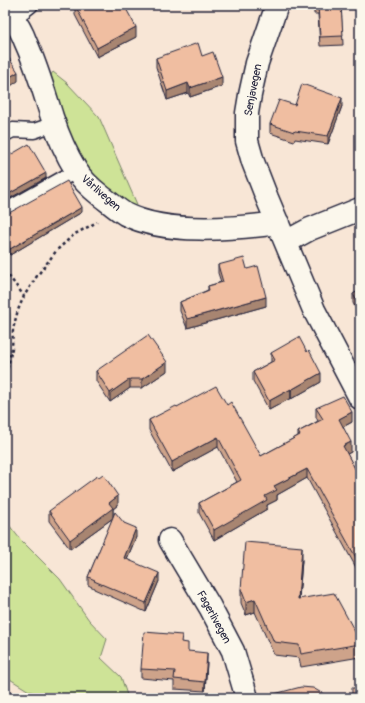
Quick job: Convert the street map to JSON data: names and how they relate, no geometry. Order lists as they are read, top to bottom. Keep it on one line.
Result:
{"streets":{"street":["Senjavegen","Vårlivegen","Fagerlivegen"]},"crossings":[["Senjavegen","Vårlivegen"]]}
